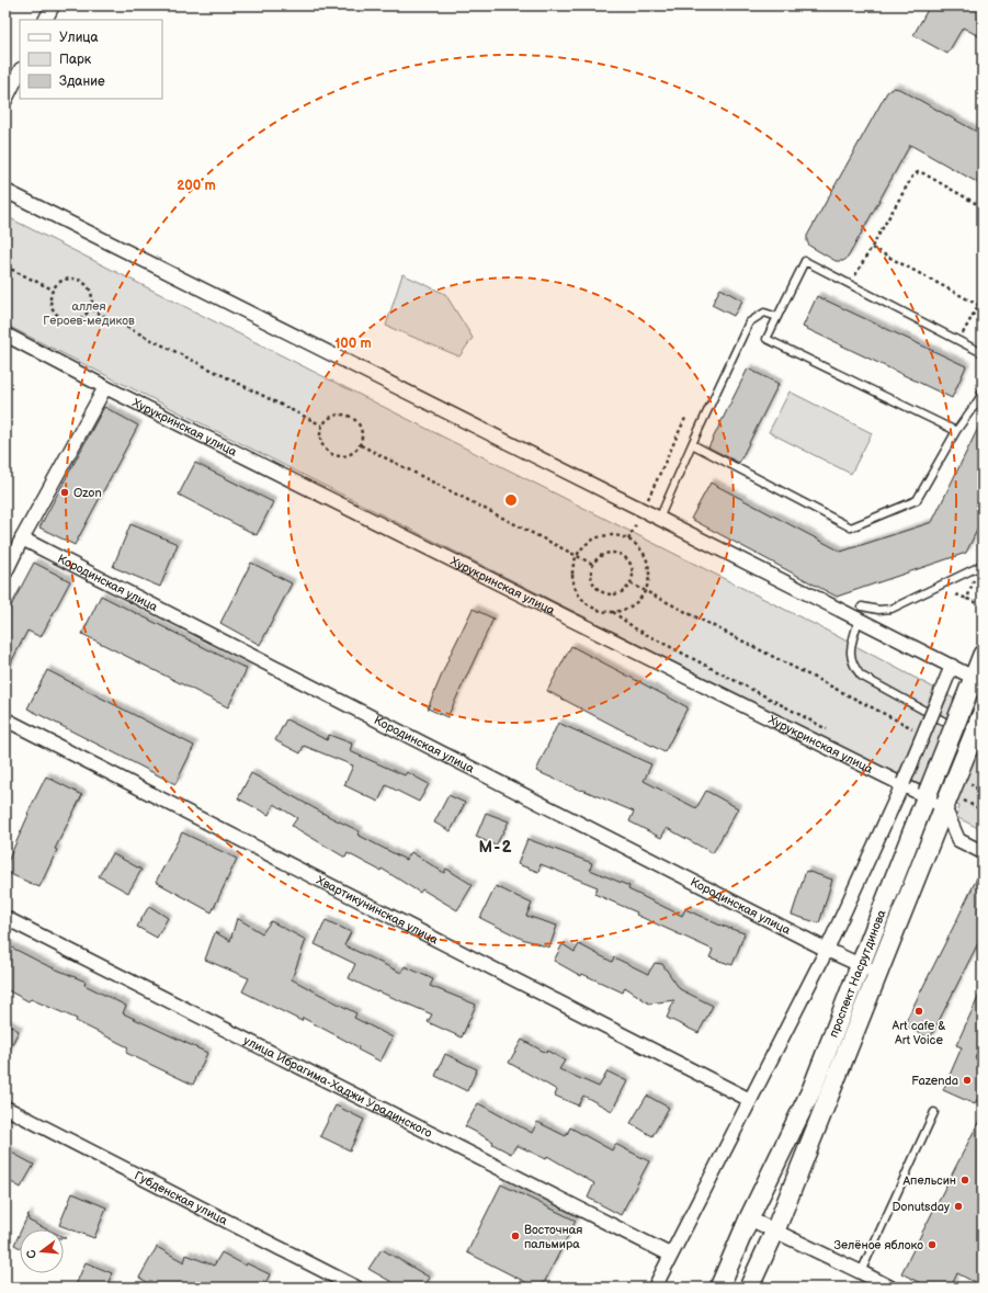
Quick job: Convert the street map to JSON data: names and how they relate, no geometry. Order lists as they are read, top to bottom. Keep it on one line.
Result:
{"streets":{"main road":["проспект Насрутдинова"],"street":["Хурукринская улица","Кородинская улица","Хвартикунинская улица","улица Ибрагима-Хаджи Урадинского","Губденская улица"]},"crossings":[["Хурукринская улица","проспект Насрутдинова"],["Кородинская улица","проспект Насрутдинова"]],"districts":["М-2"],"parks":["аллея Героев-медиков"],"places":["Ozon","Art cafe & Art Voice","Fazenda","Апельсин","Donutsday","Восточная пальмира","Зелёное яблоко"],"legend":["Улица","Парк","Здание"],"north":"left","rings":["200 m","100 m"]}
